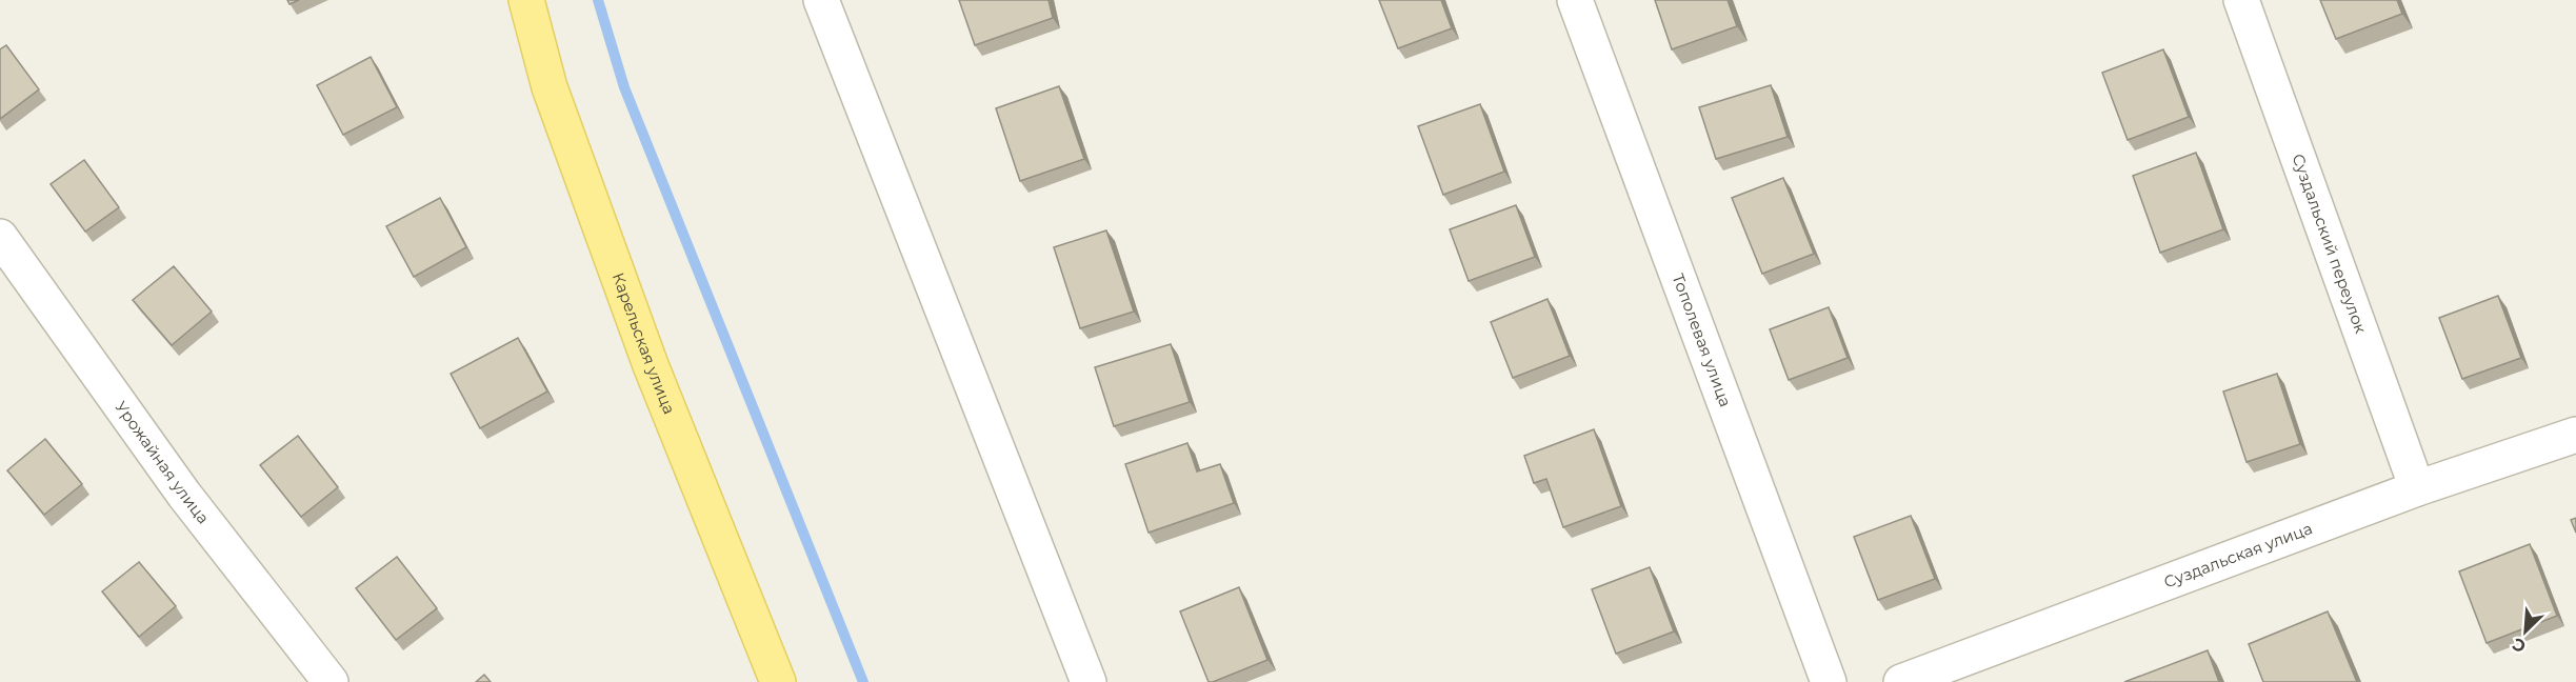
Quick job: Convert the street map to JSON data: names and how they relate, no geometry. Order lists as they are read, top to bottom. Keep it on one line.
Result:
{"streets":{"main road":["Карельская улица"],"street":["Суздальский переулок","Тополевая улица","Урожайная улица","Суздальская улица"]},"crossings":[["Суздальский переулок","Суздальская улица"]],"north":"bottom left"}
